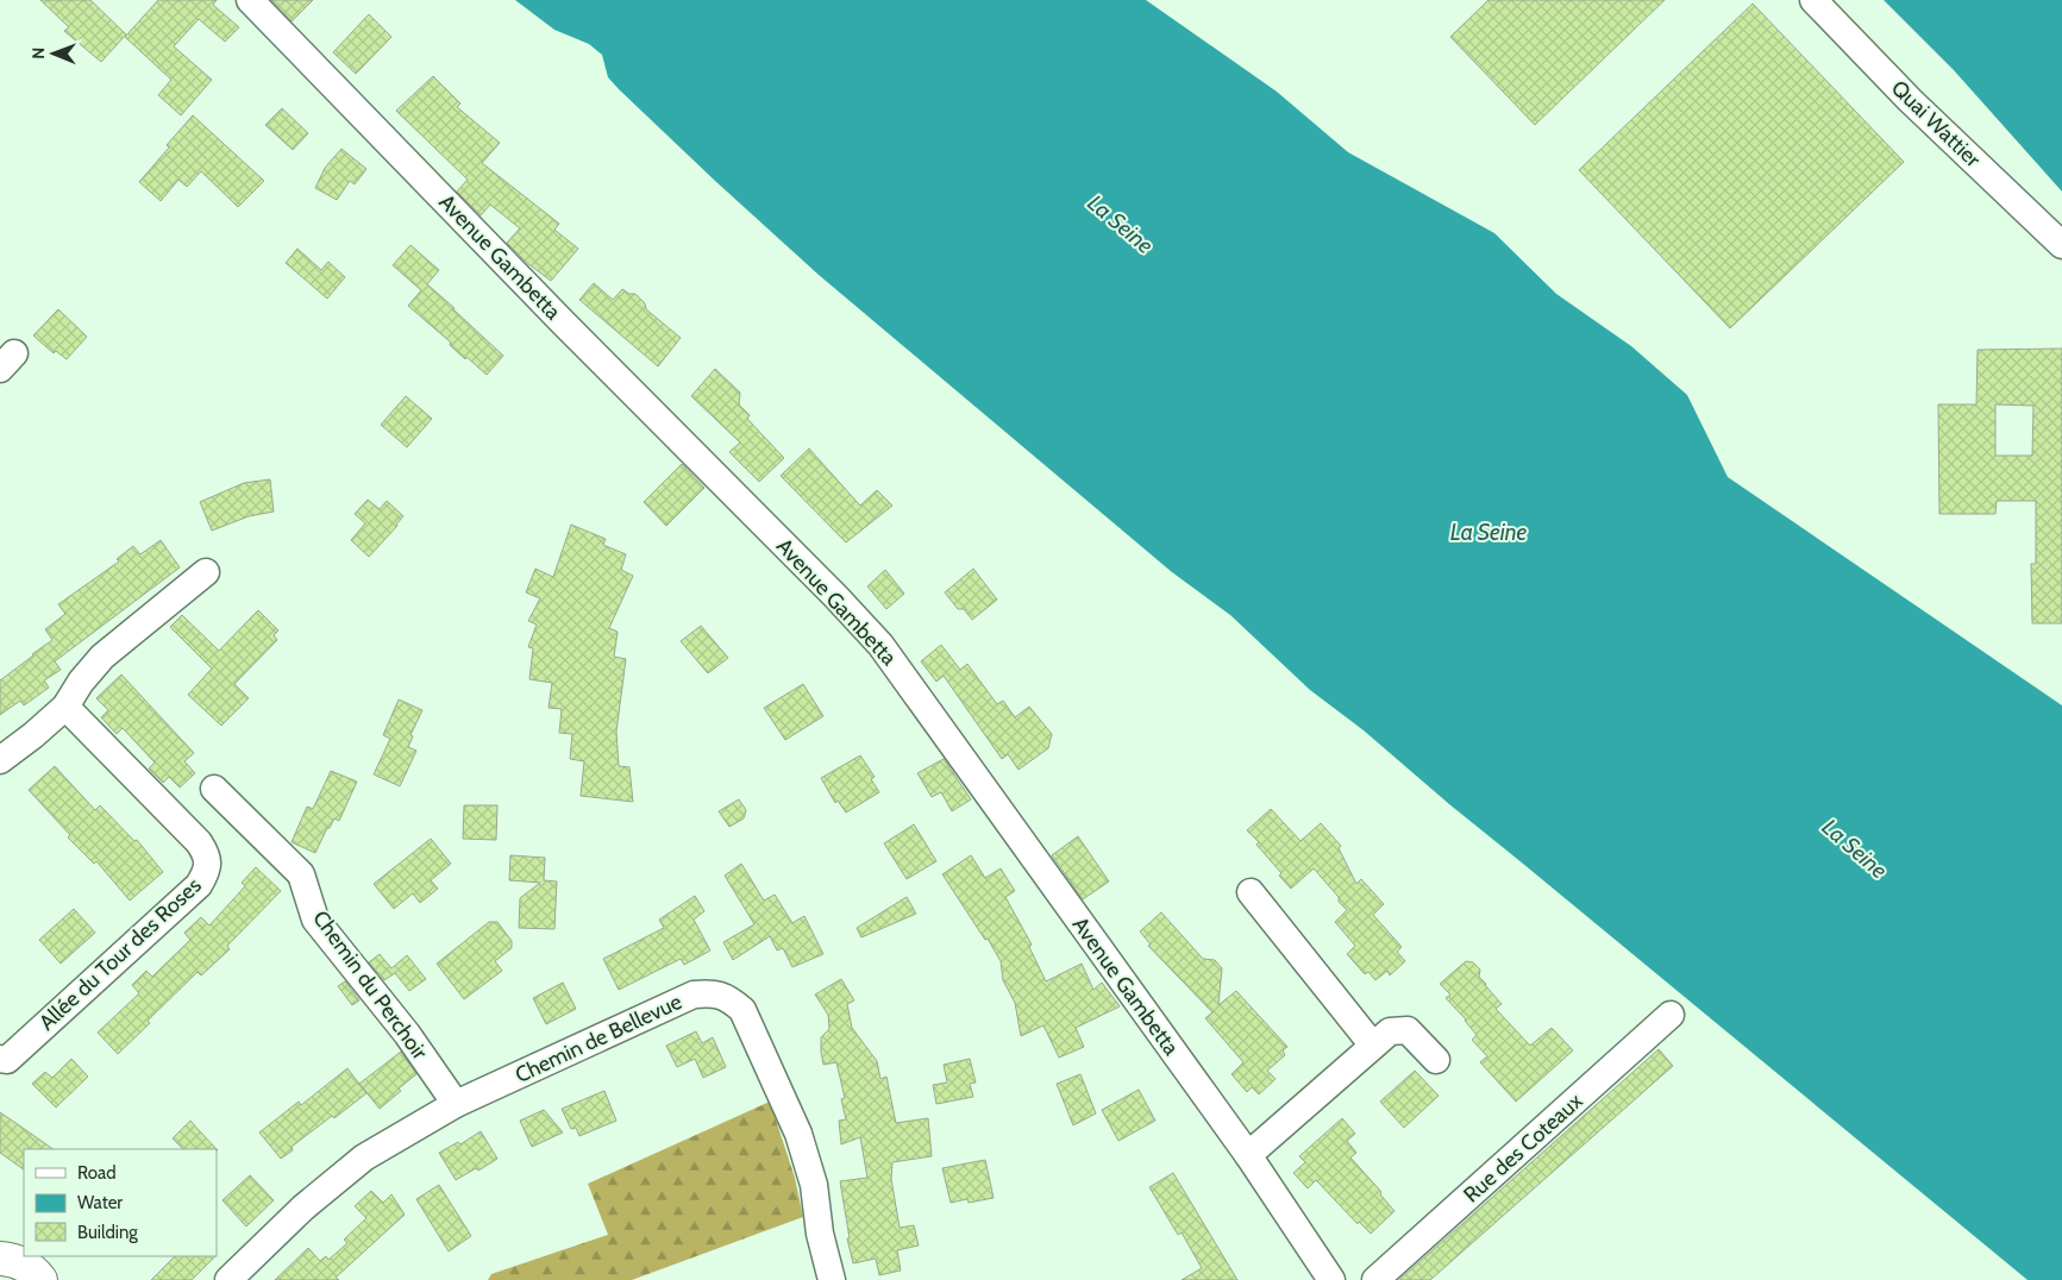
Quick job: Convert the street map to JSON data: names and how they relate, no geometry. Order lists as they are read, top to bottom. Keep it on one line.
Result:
{"streets":{"street":["Quai Wattier","Avenue Gambetta","Allée du Tour des Roses","Chemin du Perchoir","Chemin de Bellevue","Rue des Coteaux"]},"crossings":[["Chemin du Perchoir","Chemin de Bellevue"]],"water":["La Seine"],"legend":["Road","Water","Building"],"north":"left"}
